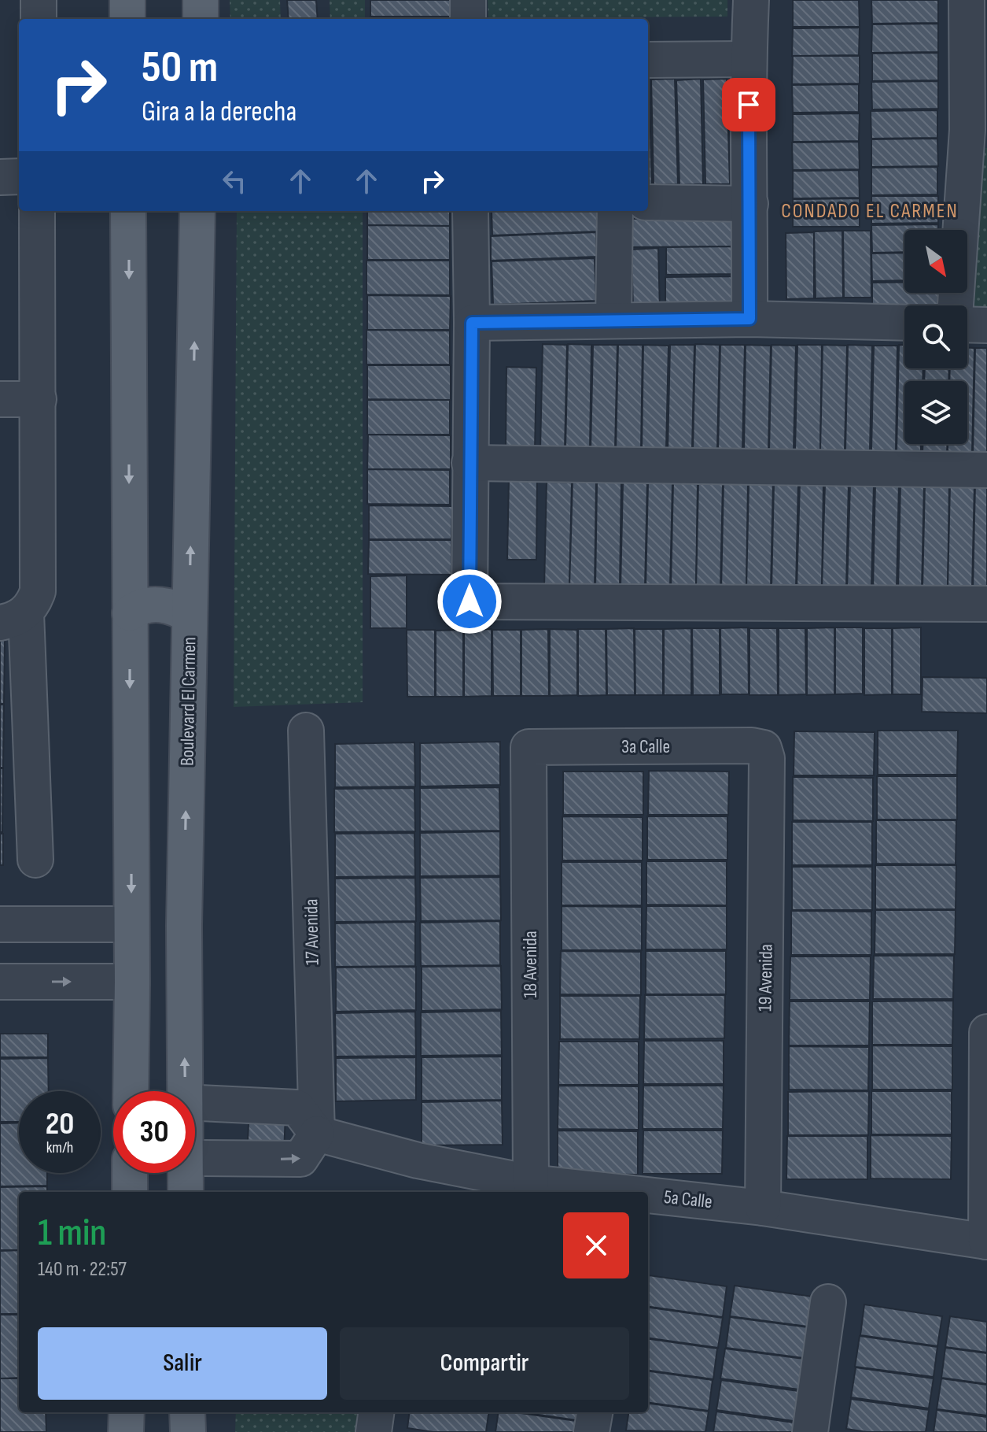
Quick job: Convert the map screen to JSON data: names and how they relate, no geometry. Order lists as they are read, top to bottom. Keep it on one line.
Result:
{"streets":{"main road":["Boulevard El Carmen"],"street":["3a Calle","17 Avenida","18 Avenida","19 Avenida","5a Calle"]},"crossings":[["3a Calle","18 Avenida"],["3a Calle","19 Avenida"],["17 Avenida","5a Calle"],["18 Avenida","5a Calle"],["19 Avenida","5a Calle"]],"districts":["CONDADO EL CARMEN"],"north":"bottom right","page":{"turn":["50 m","Gira a la derecha"],"speed":"20 km/h","limit":"30","heading":["1 min","140 m · 22:57"],"buttons":["Salir","Compartir"]}}
